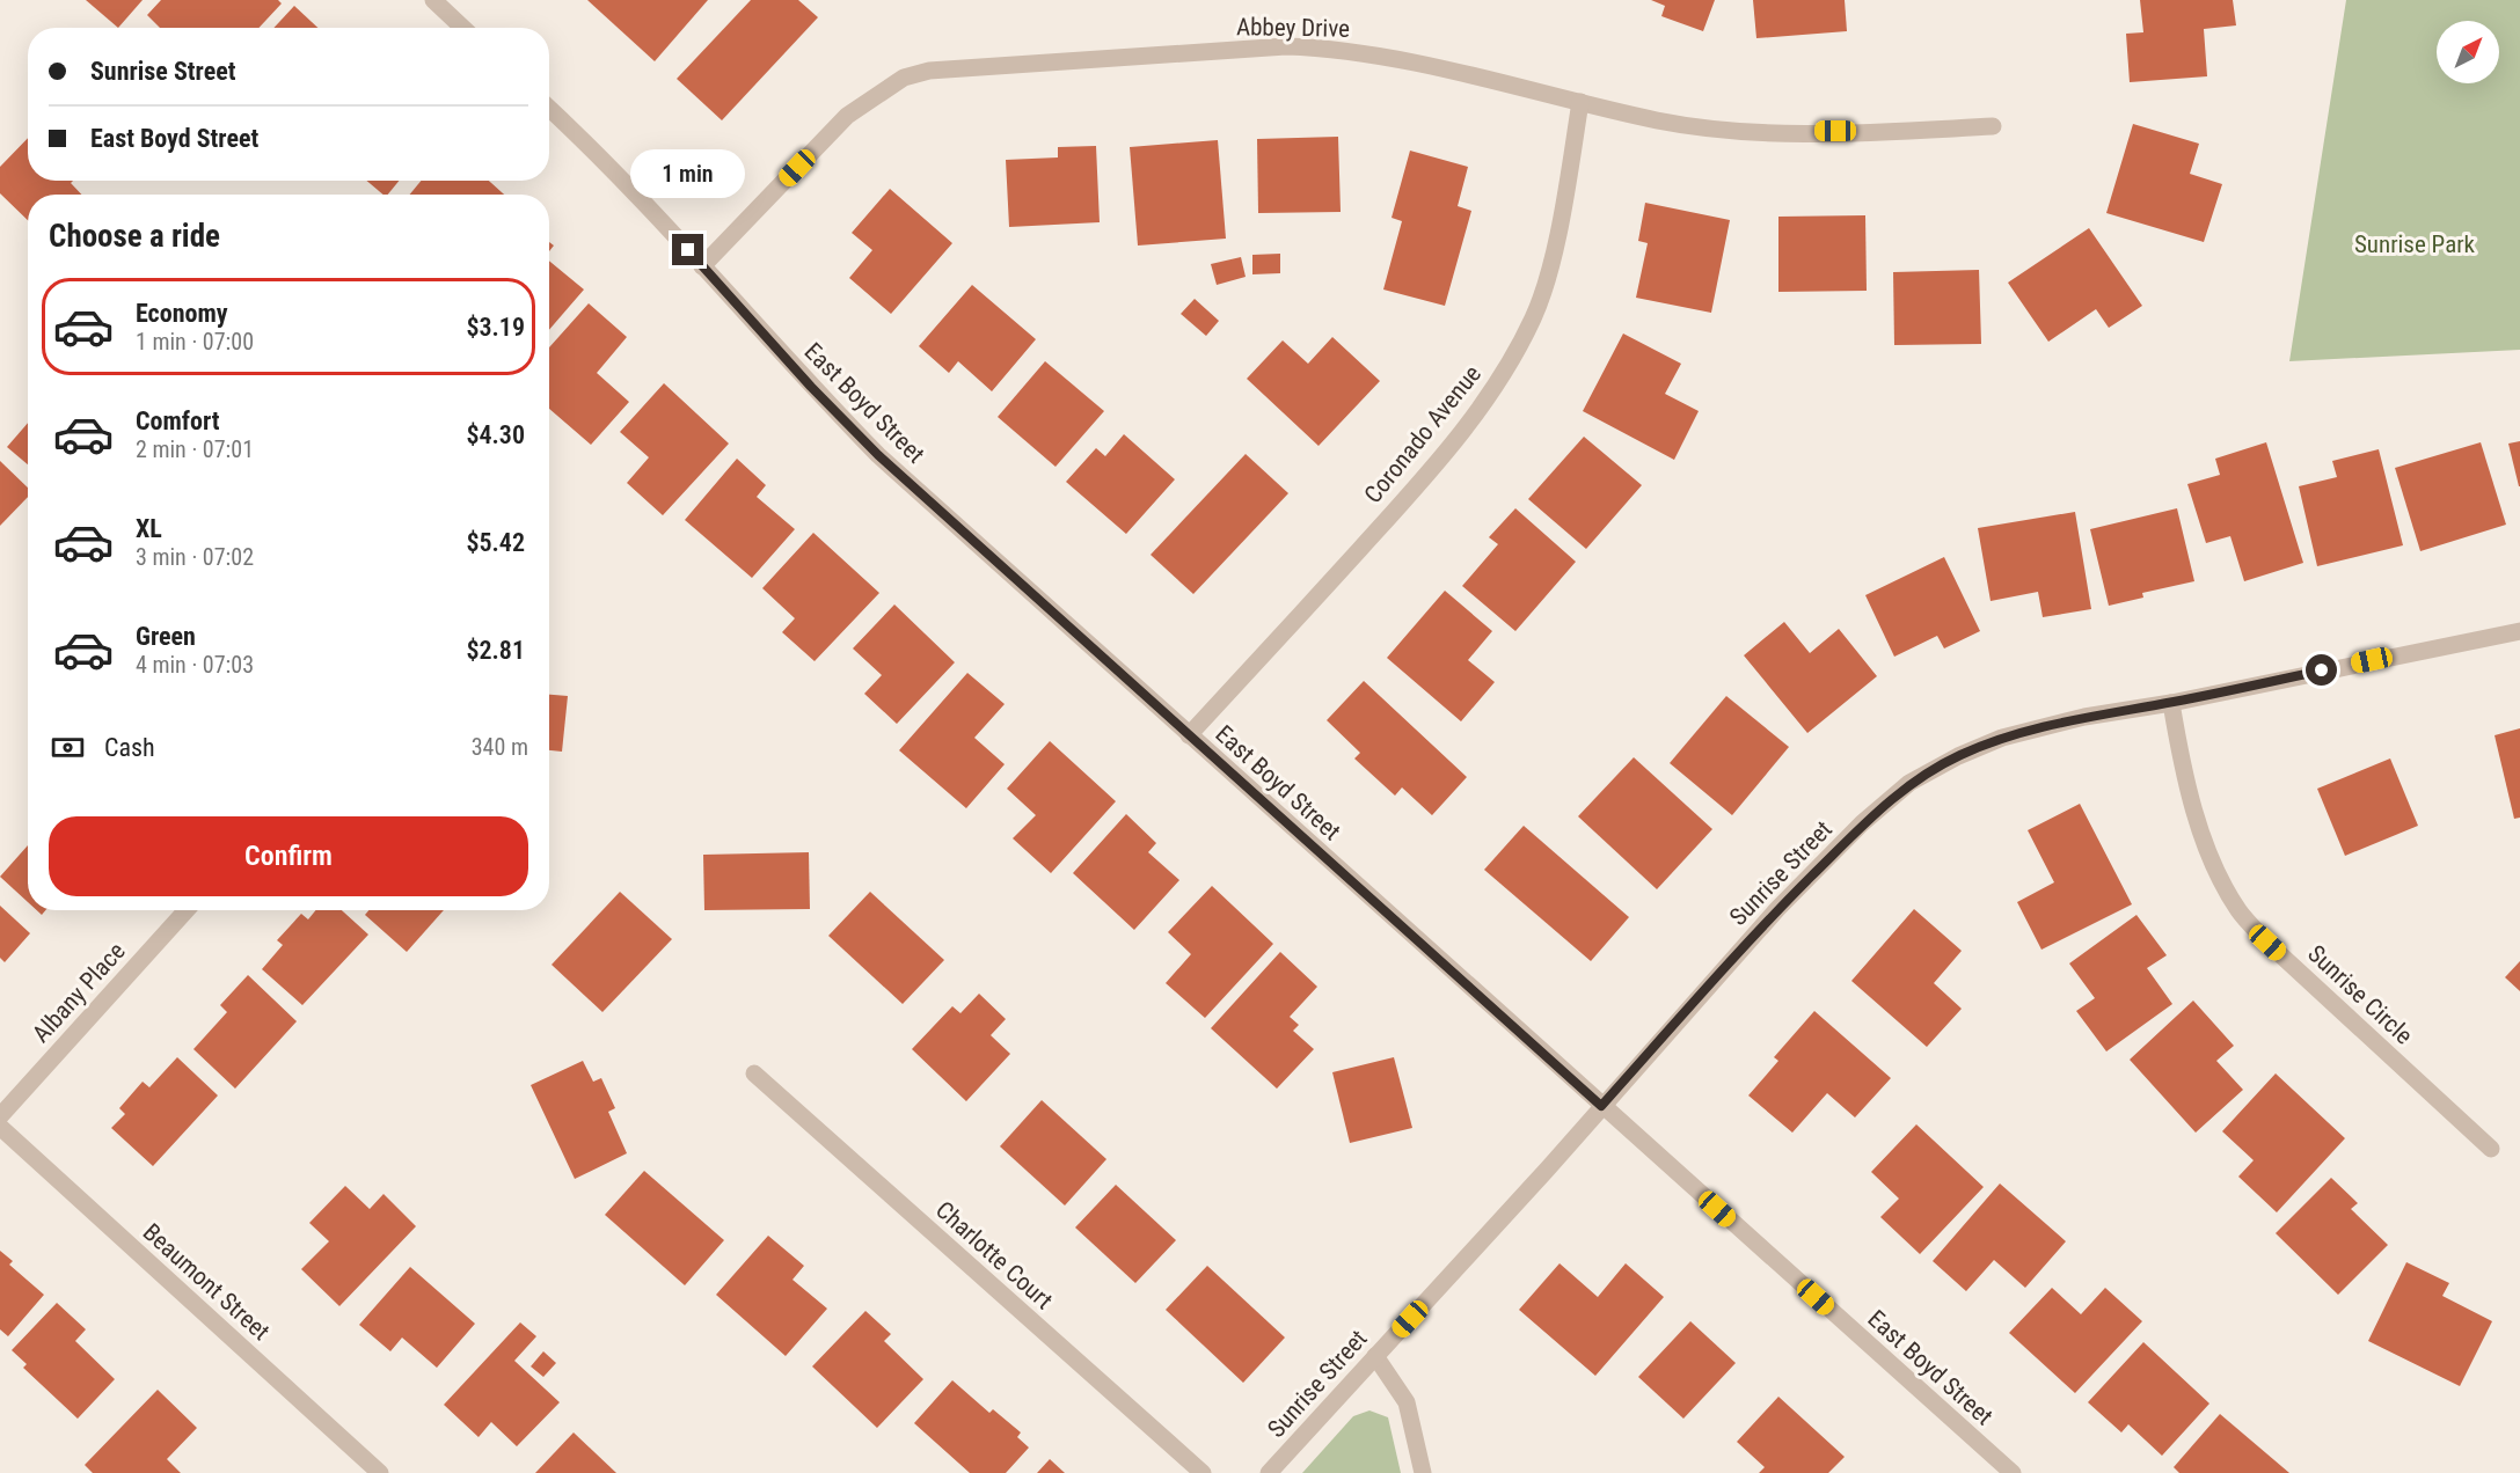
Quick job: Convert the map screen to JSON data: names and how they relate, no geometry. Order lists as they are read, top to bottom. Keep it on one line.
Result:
{"streets":{"street":["Abbey Drive","East Boyd Street","Coronado Avenue","Sunrise Street","Albany Place","Sunrise Circle","Charlotte Court","Beaumont Street"]},"crossings":[["Abbey Drive","East Boyd Street"],["Abbey Drive","Coronado Avenue"],["East Boyd Street","Coronado Avenue"],["East Boyd Street","Sunrise Street"],["Sunrise Street","Sunrise Circle"]],"parks":["Sunrise Park"],"north":"top right","page":{"banner":["Sunrise Street","East Boyd Street"],"bubble":"1 min","heading":"Choose a ride","list":[{"name":"Economy","note":"1 min · 07:00","value":"$3.19"},{"name":"Comfort","note":"2 min · 07:01","value":"$4.30"},{"name":"XL","note":"3 min · 07:02","value":"$5.42"},{"name":"Green","note":"4 min · 07:03","value":"$2.81"}],"pay":["Cash","340 m"],"buttons":"Confirm"}}
